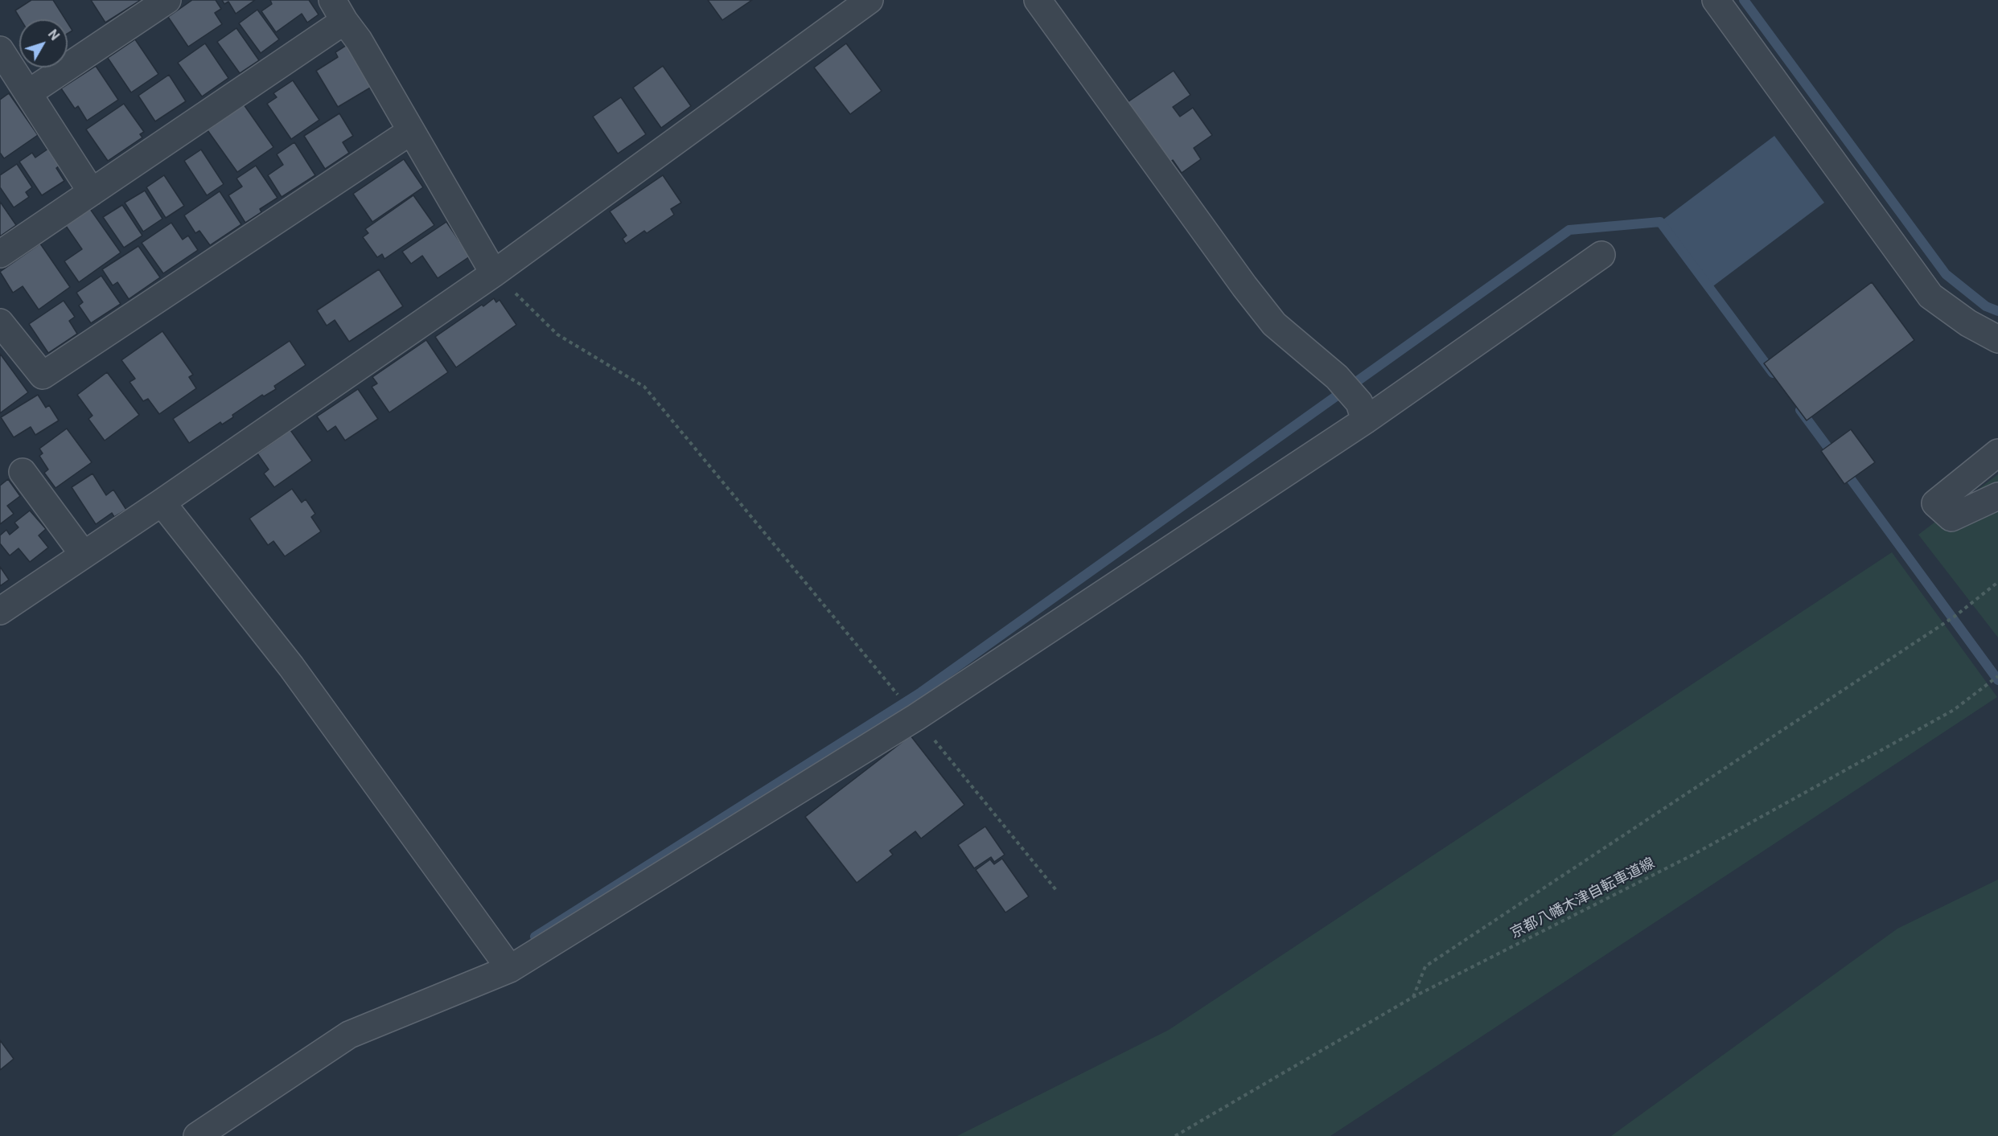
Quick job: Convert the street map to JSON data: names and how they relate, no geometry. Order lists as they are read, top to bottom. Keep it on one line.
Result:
{"streets":{"path":["京都八幡木津自転車道線"]},"north":"top right"}
